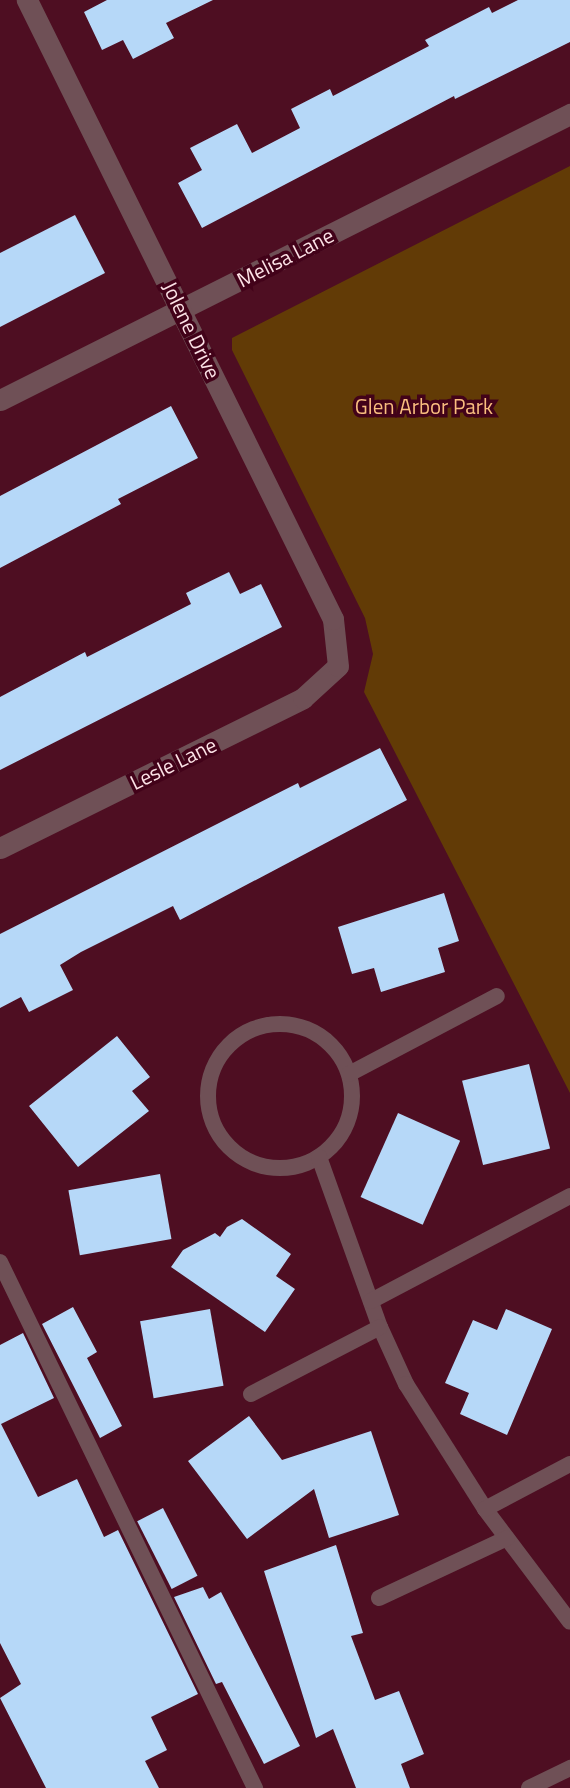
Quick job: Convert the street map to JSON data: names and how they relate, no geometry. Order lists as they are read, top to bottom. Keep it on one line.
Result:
{"streets":{"street":["Melisa Lane","Jolene Drive","Lesle Lane"]},"crossings":[["Melisa Lane","Jolene Drive"],["Jolene Drive","Lesle Lane"]],"parks":["Glen Arbor Park"]}
